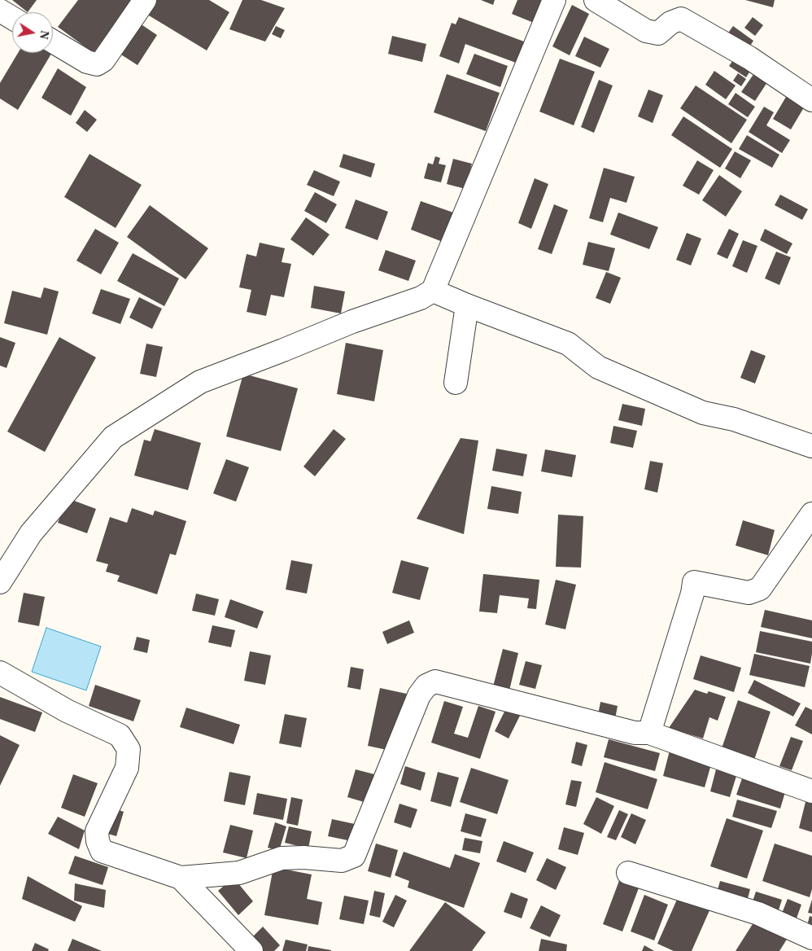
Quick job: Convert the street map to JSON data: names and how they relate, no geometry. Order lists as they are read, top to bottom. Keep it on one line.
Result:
{"north":"right"}
